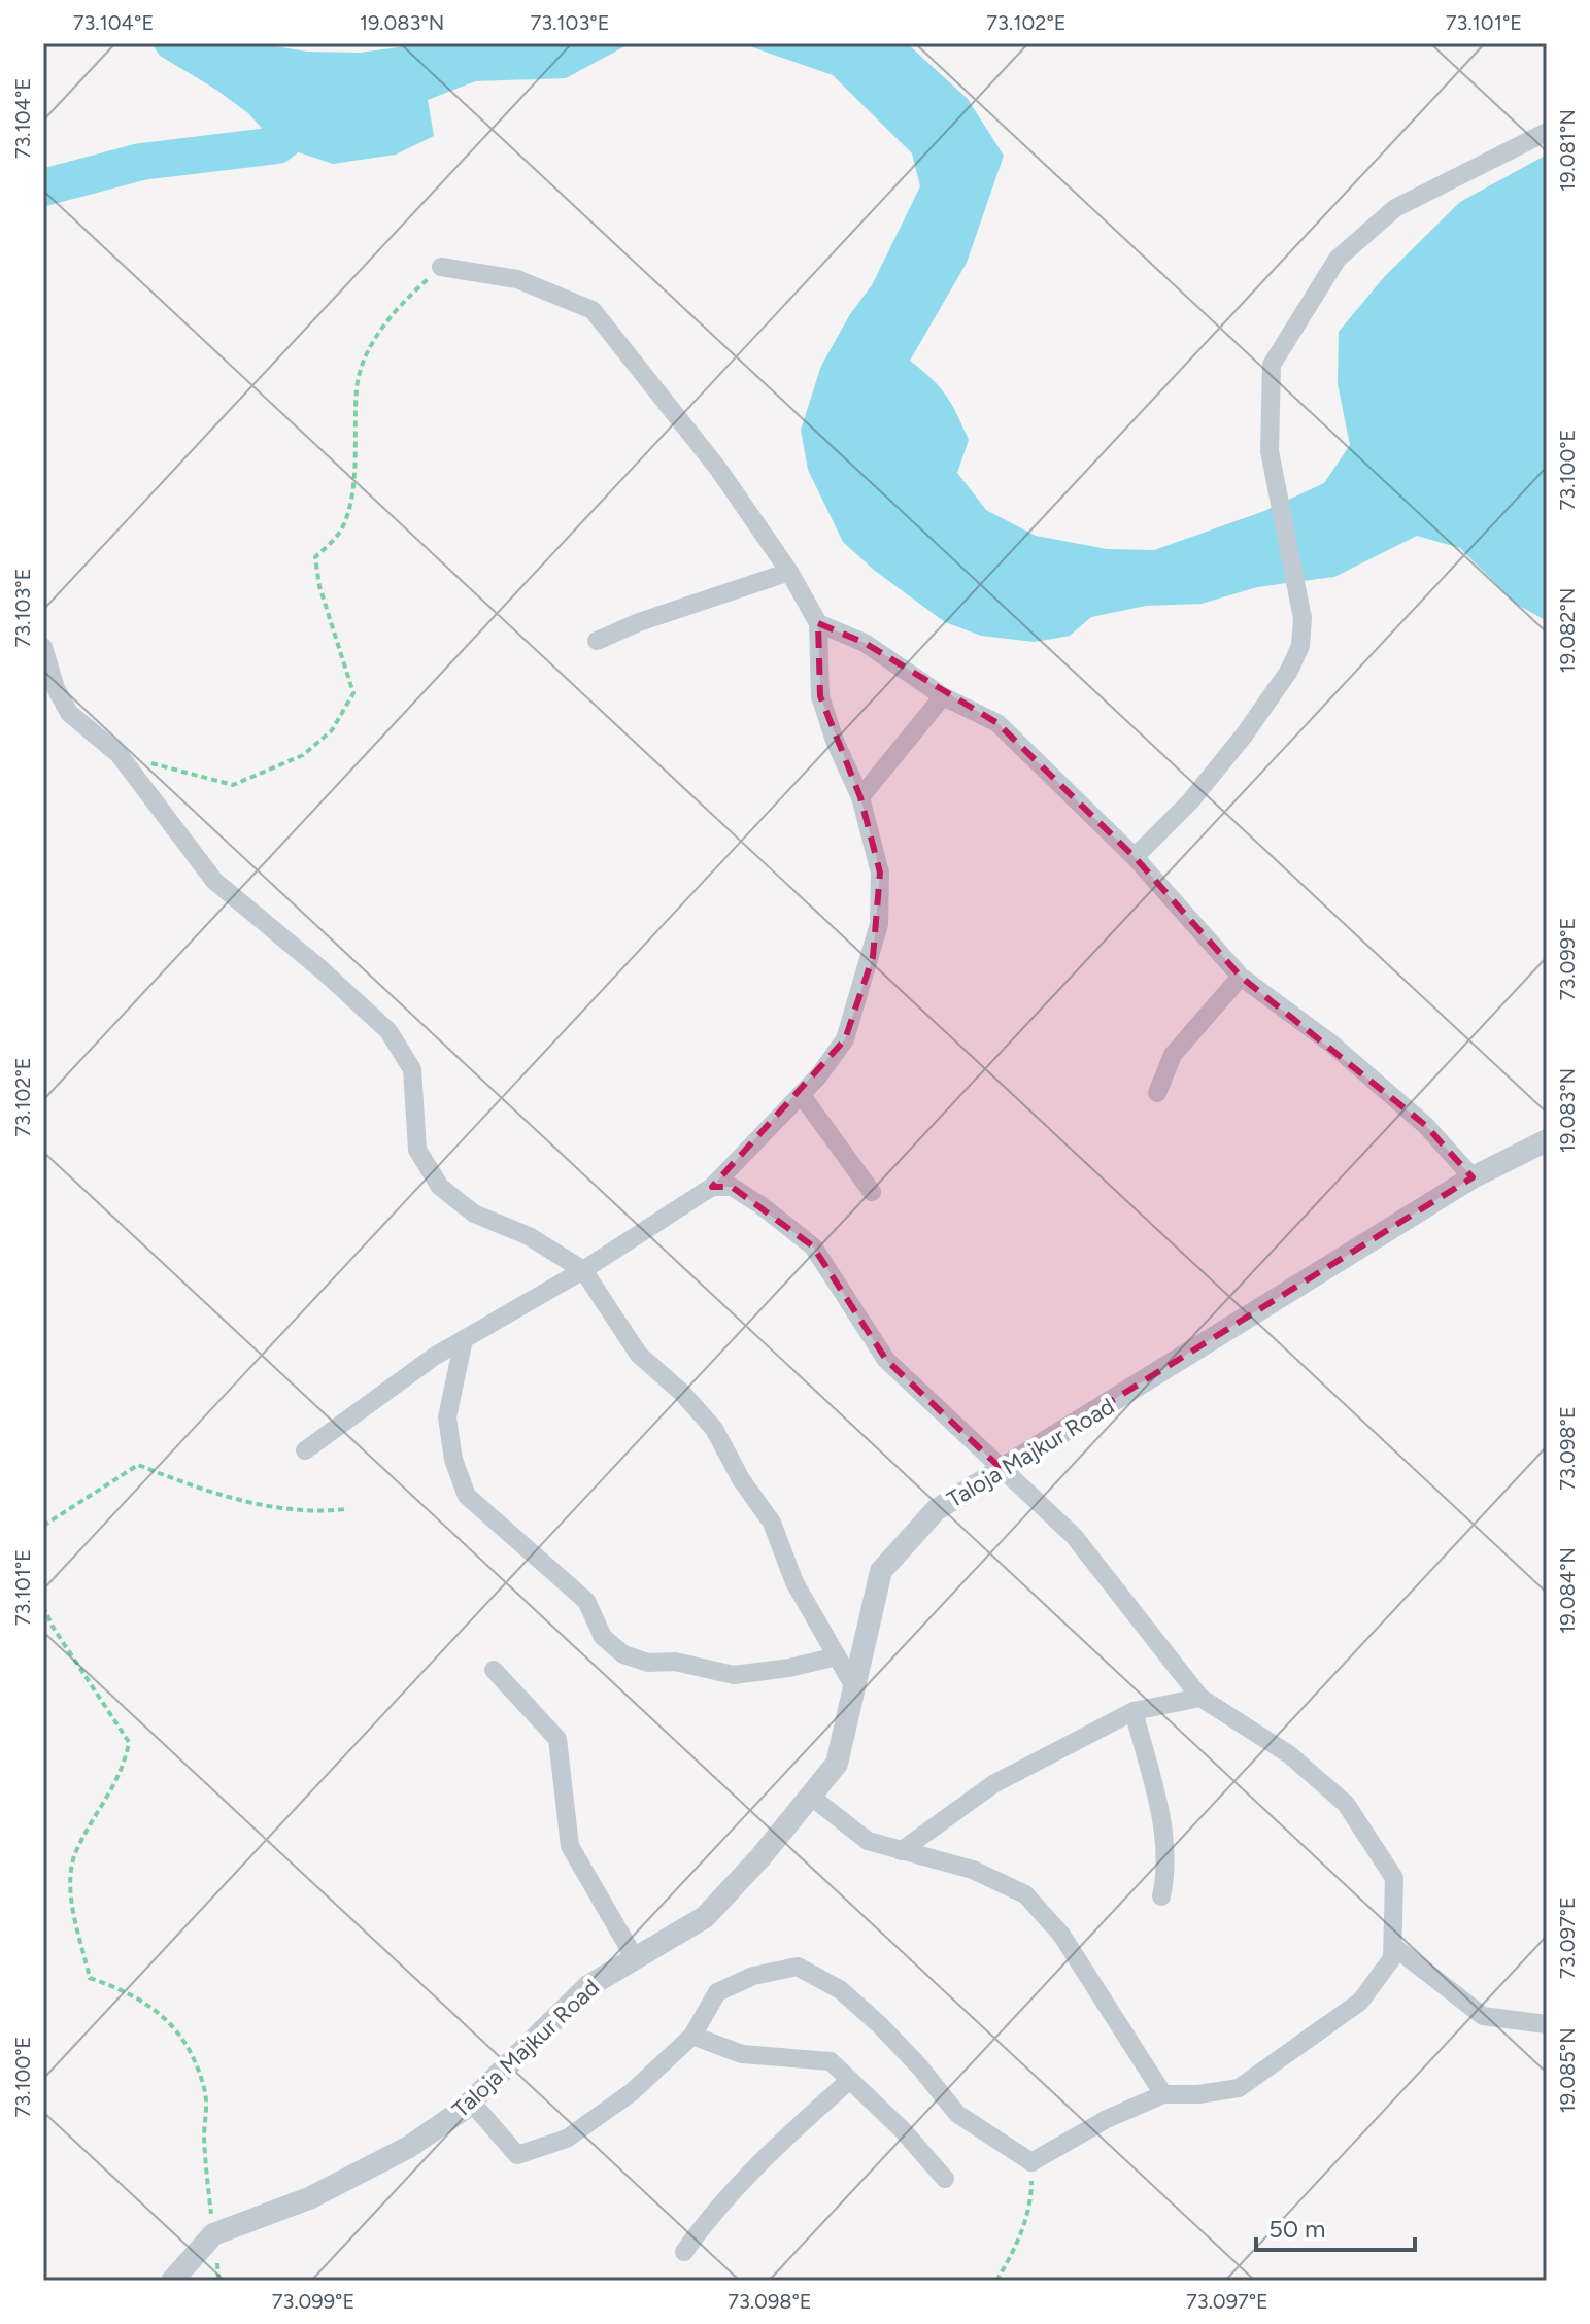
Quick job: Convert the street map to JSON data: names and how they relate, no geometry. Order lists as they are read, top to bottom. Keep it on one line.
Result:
{"streets":{"street":["Taloja Majkur Road"]},"scale_bar":"50 m","coordinates":["73.104°E","19.083°N","73.103°E","73.102°E","73.101°E","19.081°N","73.100°E","19.082°N","73.099°E","73.098°E","19.084°N","73.097°E","19.085°N"]}
